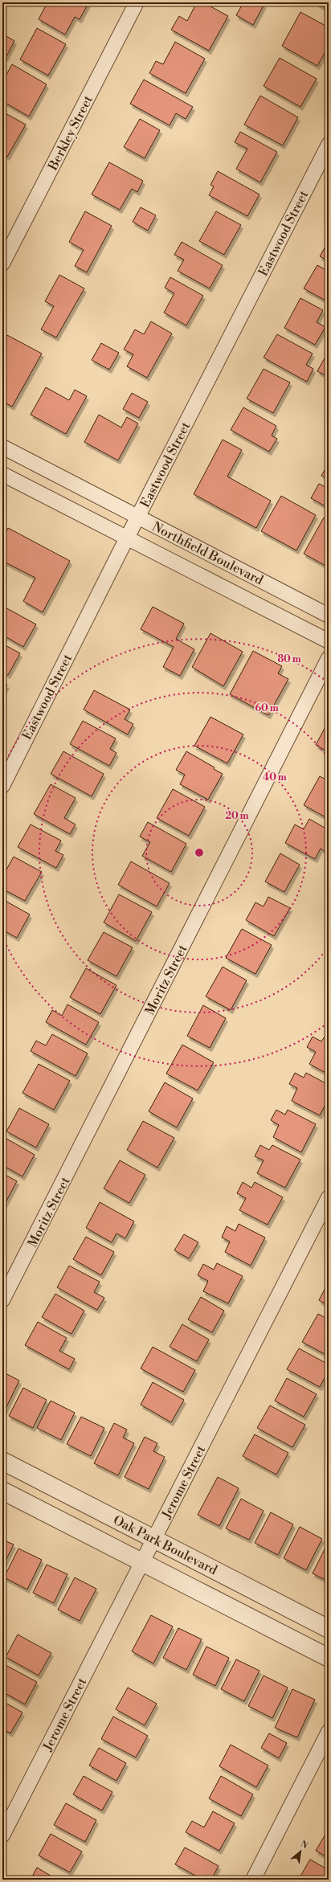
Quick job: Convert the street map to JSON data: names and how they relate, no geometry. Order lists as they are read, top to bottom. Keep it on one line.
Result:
{"streets":{"street":["Berkley Street","Eastwood Street","Northfield Boulevard","Moritz Street","Jerome Street","Oak Park Boulevard"]},"crossings":[["Eastwood Street","Northfield Boulevard"],["Jerome Street","Oak Park Boulevard"]],"north":"top right","rings":["80 m","60 m","40 m","20 m"]}
